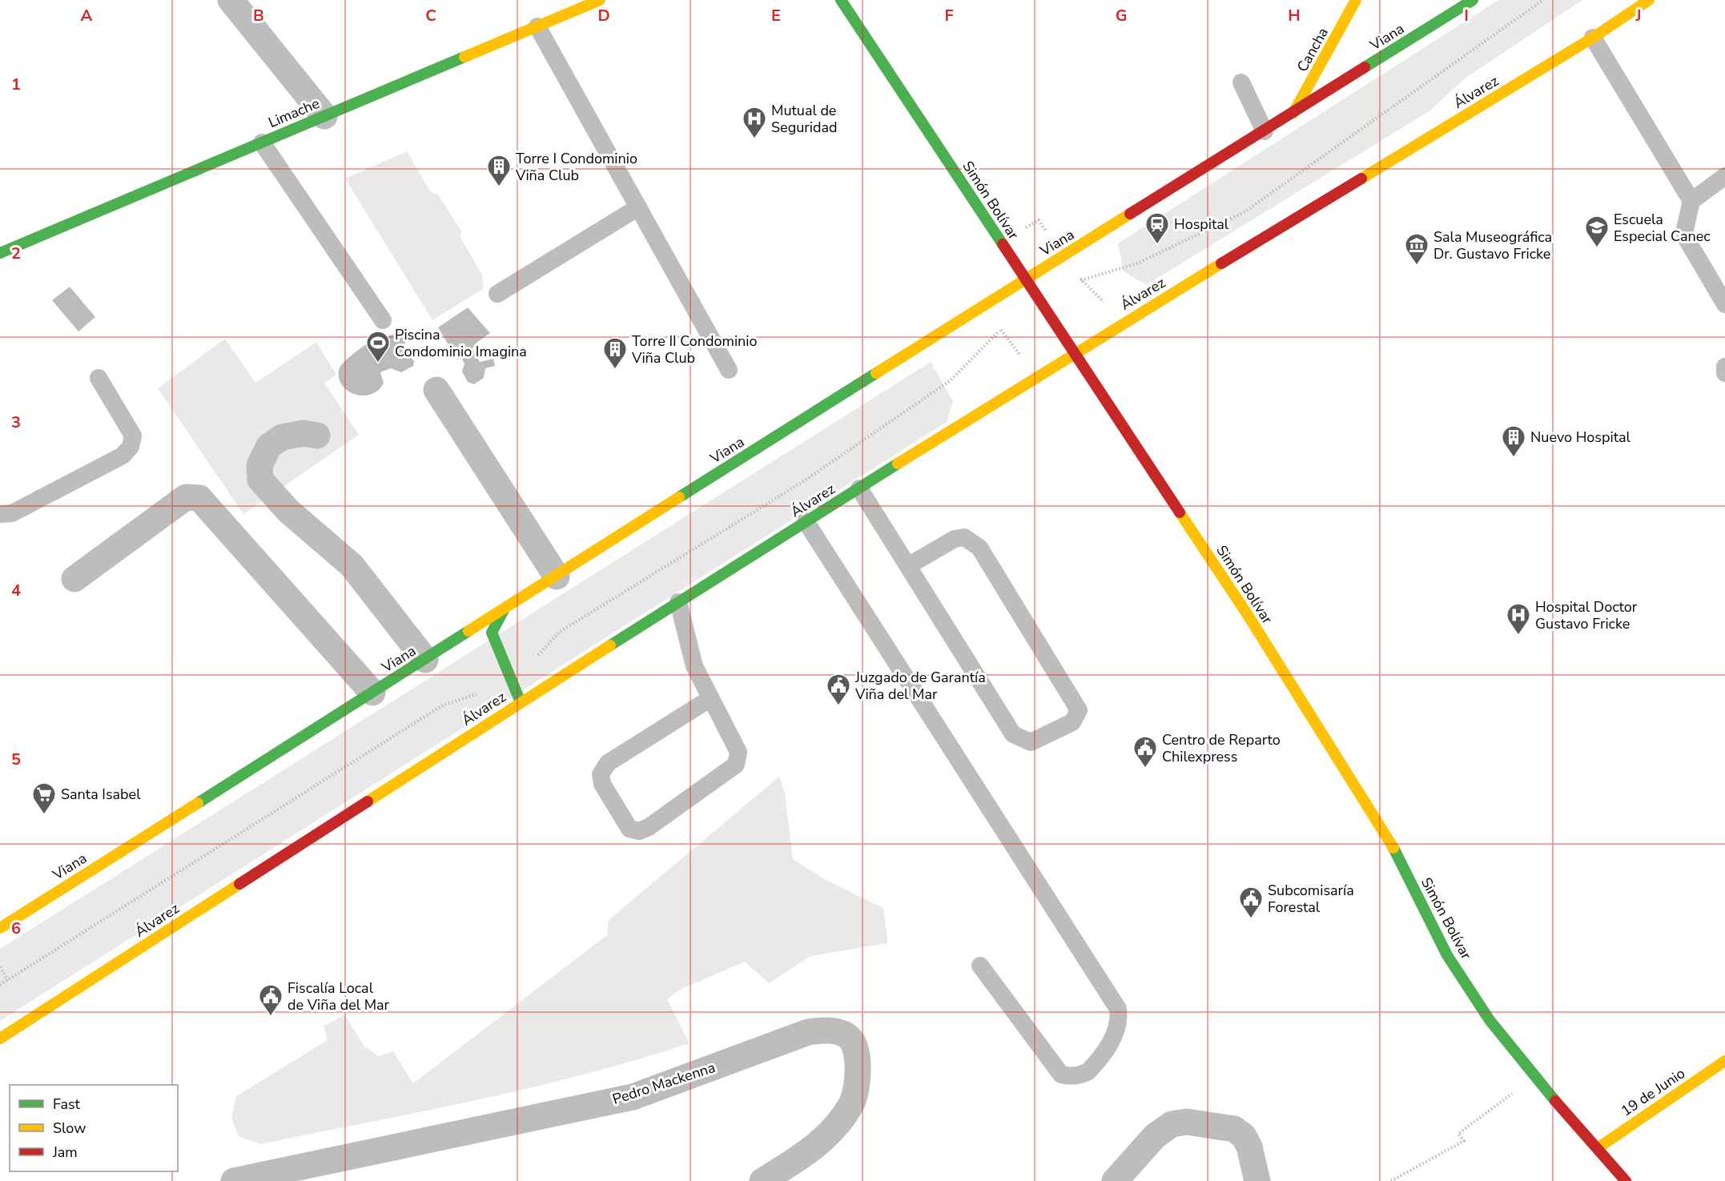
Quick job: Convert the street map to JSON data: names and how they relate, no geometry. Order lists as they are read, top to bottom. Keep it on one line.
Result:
{"streets":{"main road":["Viana","Cancha","Álvarez","Limache","Simón Bolívar","19 de Junio"],"street":["Pedro Mackenna"]},"crossings":[["Viana","Cancha"],["Viana","Simón Bolívar"],["Álvarez","Simón Bolívar"],["Simón Bolívar","19 de Junio"]],"places":{"hospital":["Mutual de Seguridad","Hospital Doctor Gustavo Fricke"],"building":["Torre I Condominio Viña Club","Torre II Condominio Viña Club","Nuevo Hospital"],"station":["Hospital"],"school or university":["Escuela Especial Canec"],"museum":["Sala Museográfica Dr. Gustavo Fricke"],"sports":["Piscina Condominio Imagina"],"public building":["Juzgado de Garantía Viña del Mar","Centro de Reparto Chilexpress","Subcomisaría Forestal","Fiscalía Local de Viña del Mar"],"supermarket":["Santa Isabel"]},"legend":["Fast","Slow","Jam"],"grid":{"columns":["A","B","C","D","E","F","G","H","I","J"],"rows":["1","2","3","4","5","6"]}}
